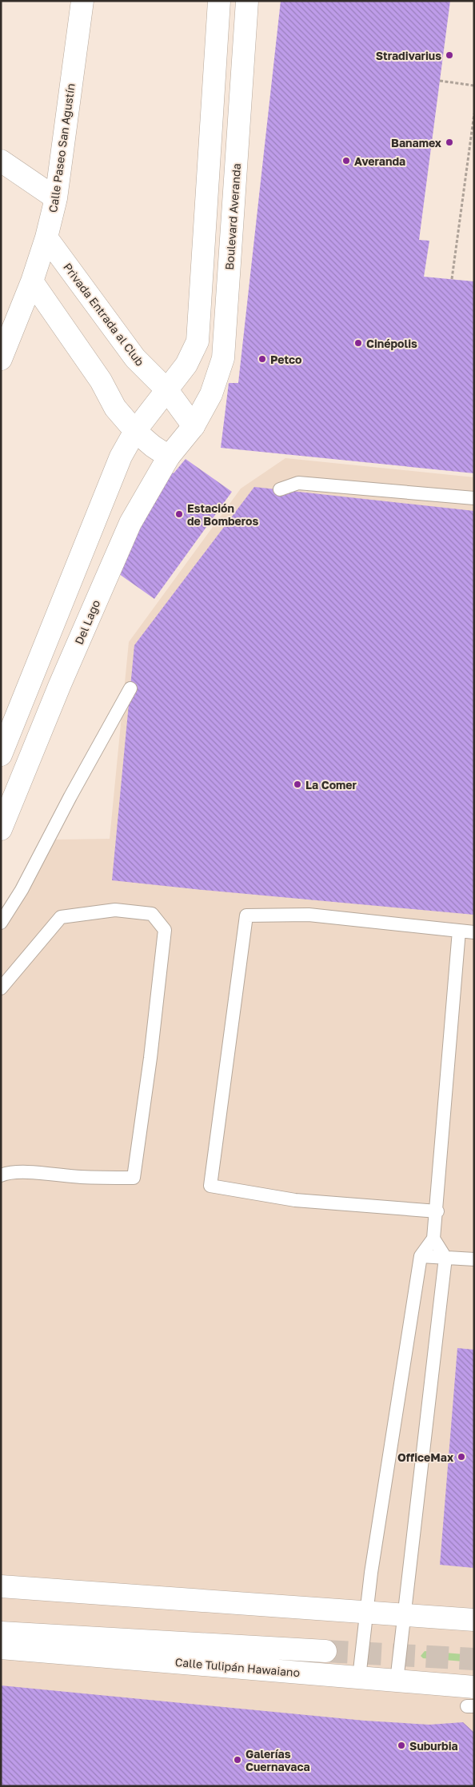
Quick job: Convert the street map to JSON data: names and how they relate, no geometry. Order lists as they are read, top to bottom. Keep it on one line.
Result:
{"streets":{"street":["Calle Paseo San Agustín","Boulevard Averanda","Privada Entrada al Club","Del Lago","Calle Tulipán Hawaiano"]},"crossings":[["Calle Paseo San Agustín","Privada Entrada al Club"],["Boulevard Averanda","Privada Entrada al Club"],["Boulevard Averanda","Del Lago"],["Privada Entrada al Club","Del Lago"]],"places":["Stradivarius","Banamex","Averanda","Cinépolis","Petco","Estación de Bomberos","La Comer","OfficeMax","Suburbia","Galerías Cuernavaca"]}
